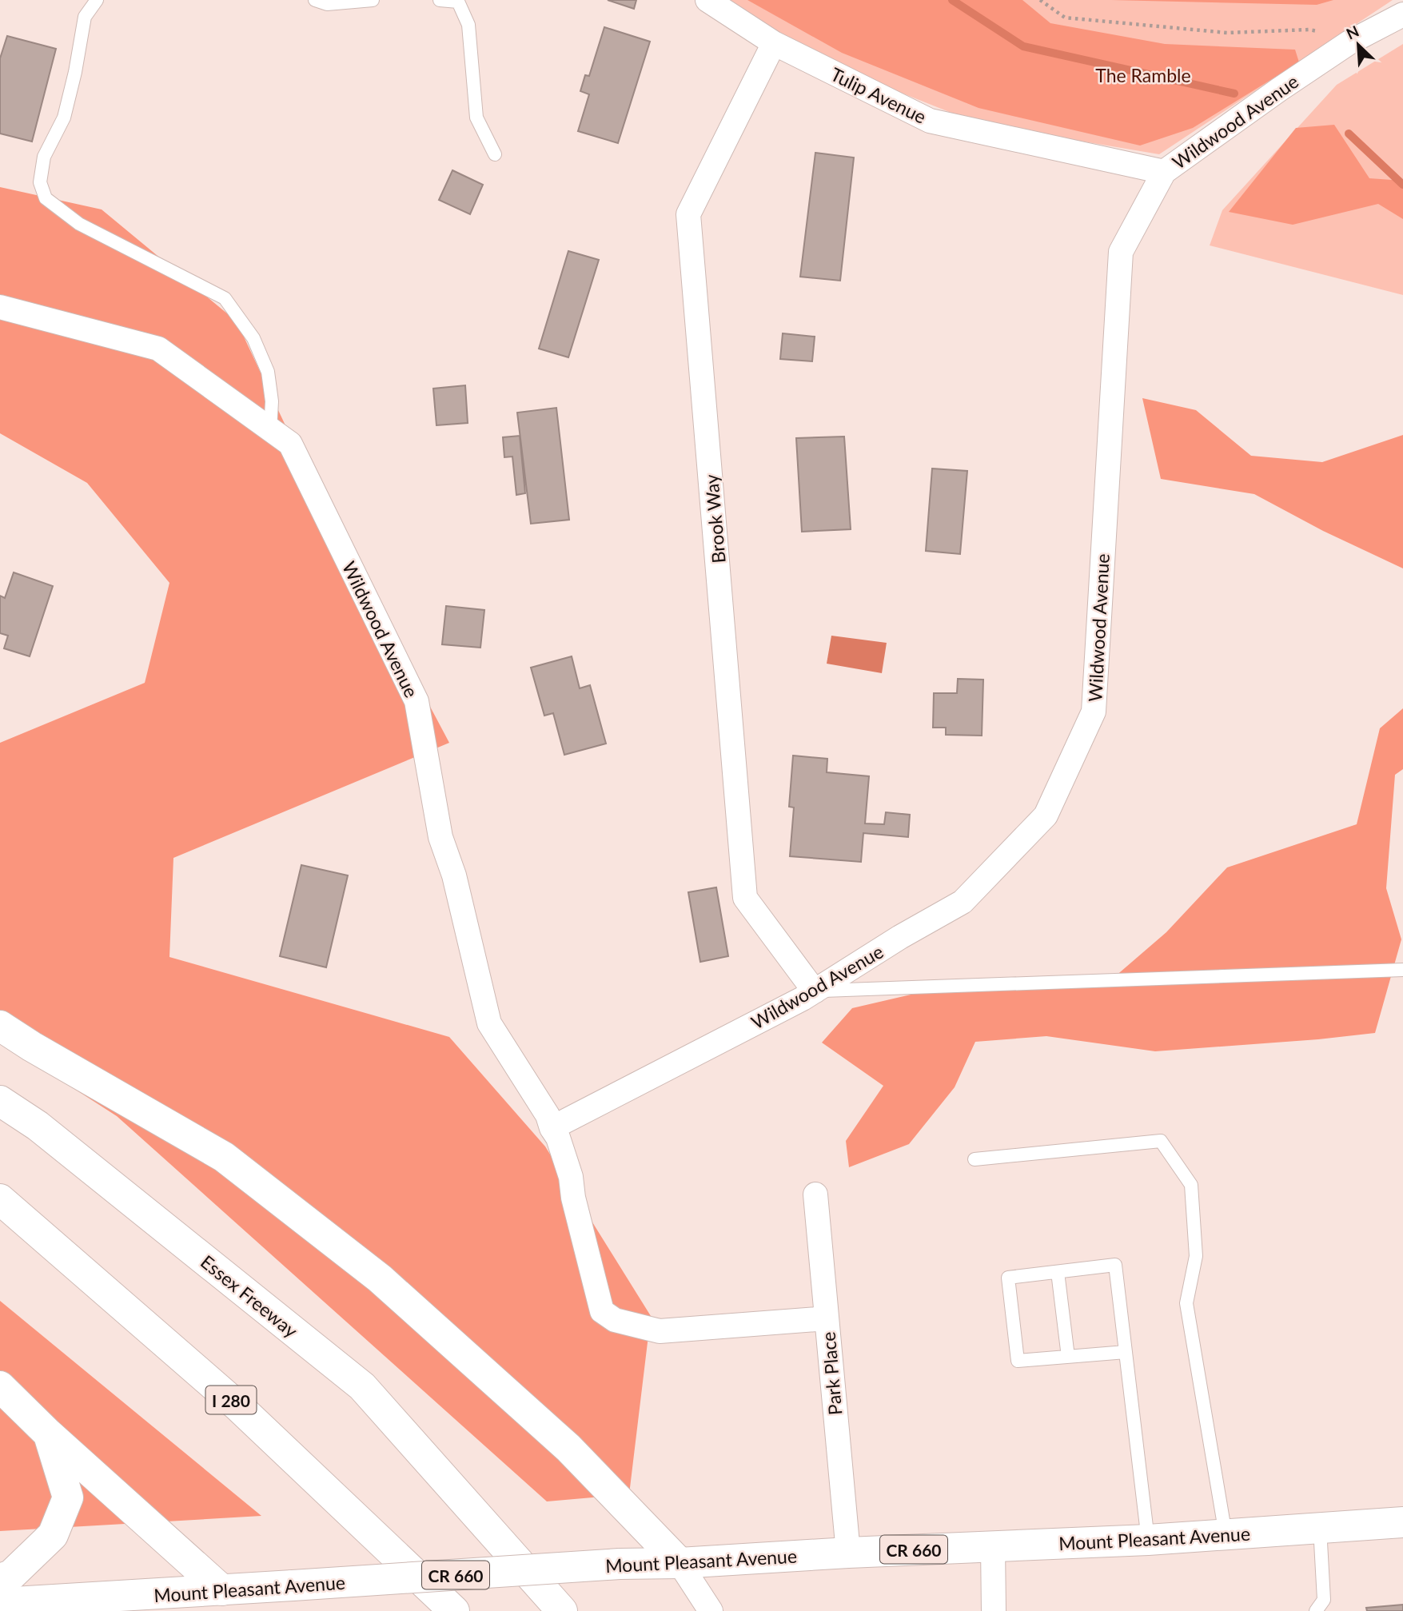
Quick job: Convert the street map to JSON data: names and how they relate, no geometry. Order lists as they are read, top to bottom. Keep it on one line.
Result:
{"streets":{"main road":["Essex Freeway","I 280","Mount Pleasant Avenue","CR 660"],"street":["Tulip Avenue","Wildwood Avenue","Brook Way","Park Place"]},"crossings":[["Tulip Avenue","Wildwood Avenue"],["Tulip Avenue","Brook Way"],["Wildwood Avenue","Brook Way"],["Wildwood Avenue","Park Place"],["Park Place","Mount Pleasant Avenue"]],"parks":["The Ramble"],"north":"top left"}
